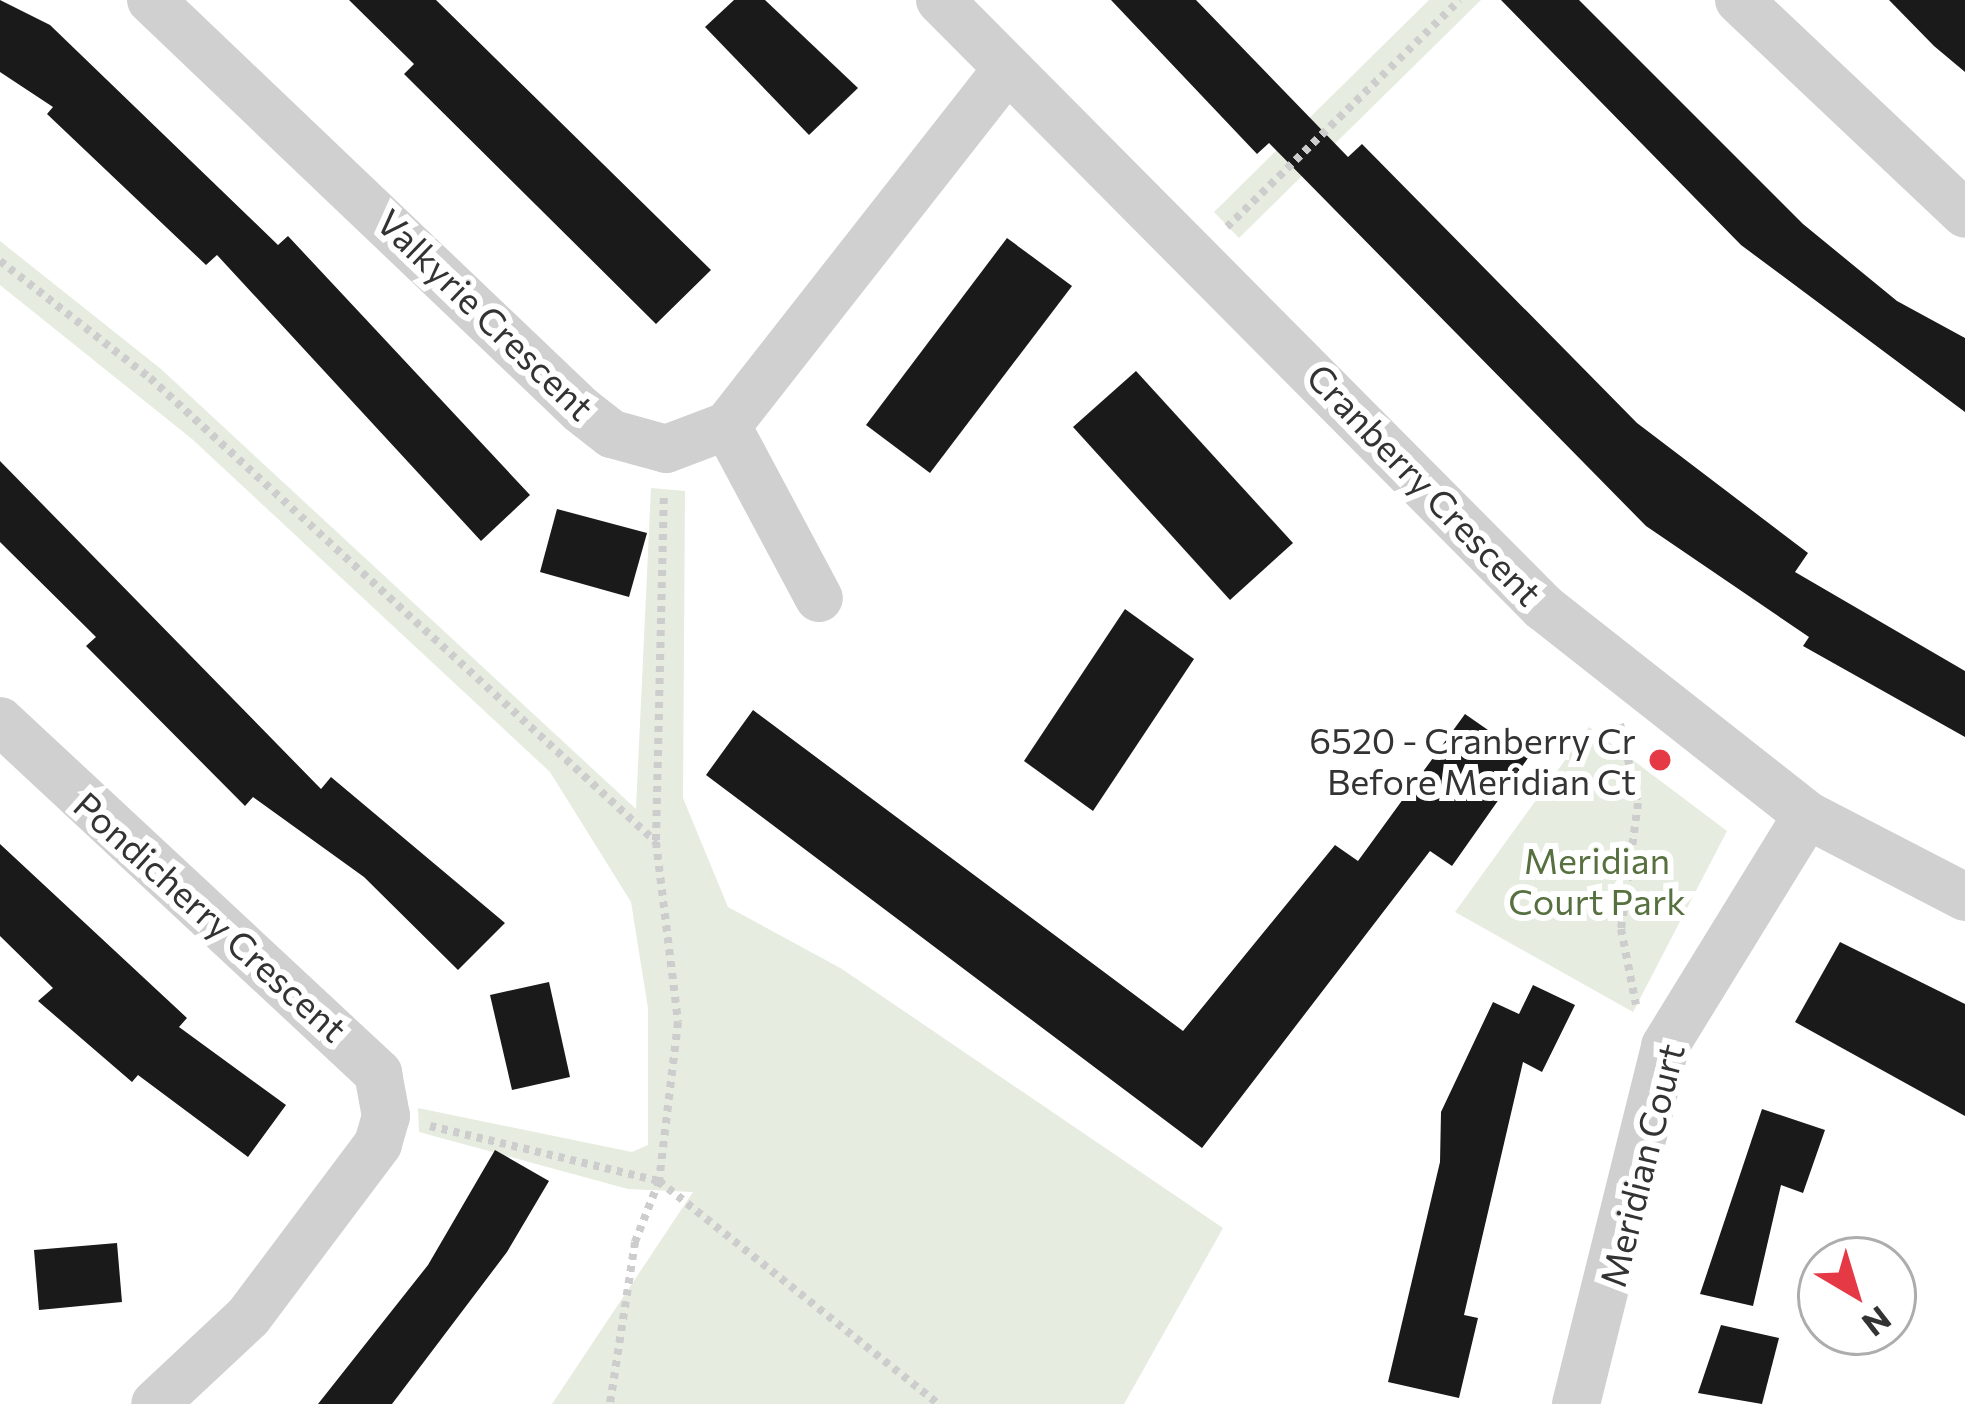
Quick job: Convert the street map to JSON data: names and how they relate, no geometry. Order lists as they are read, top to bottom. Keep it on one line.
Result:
{"streets":{"street":["Valkyrie Crescent","Cranberry Crescent","Pondicherry Crescent","Meridian Court"]},"crossings":[["Cranberry Crescent","Meridian Court"]],"parks":["Meridian Court Park"],"places":["6520 - Cranberry Cr Before Meridian Ct"],"north":"bottom right"}
